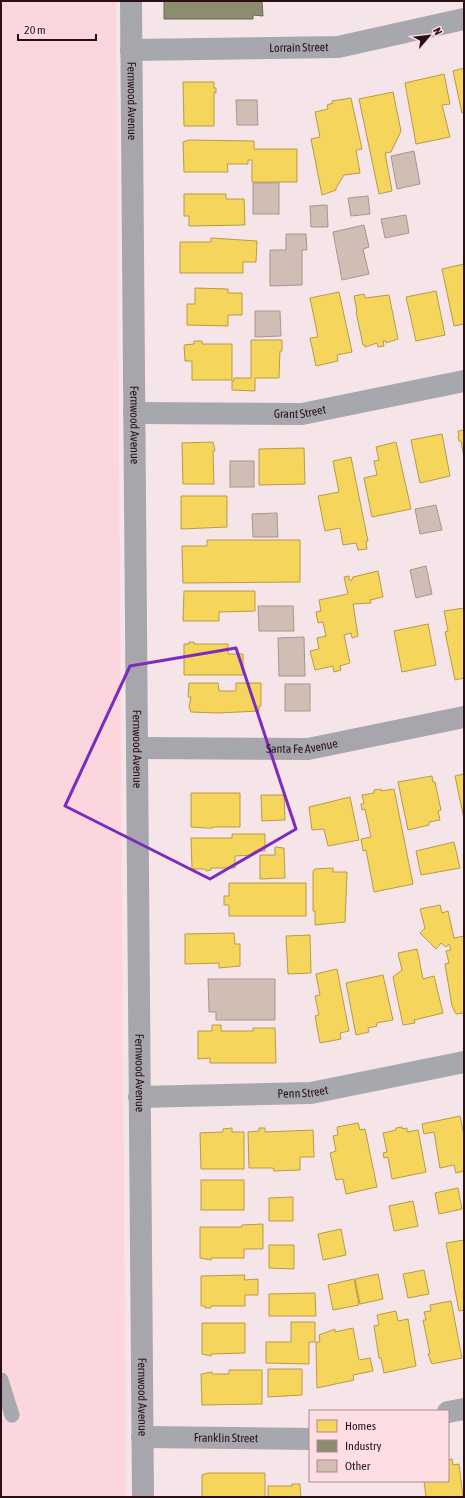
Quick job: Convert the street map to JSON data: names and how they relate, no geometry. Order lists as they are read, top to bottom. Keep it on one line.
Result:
{"streets":{"street":["Lorrain Street","Fernwood Avenue","Grant Street","Santa Fe Avenue","Penn Street","Franklin Street"]},"crossings":[["Lorrain Street","Fernwood Avenue"],["Fernwood Avenue","Grant Street"],["Fernwood Avenue","Santa Fe Avenue"],["Fernwood Avenue","Penn Street"],["Fernwood Avenue","Franklin Street"]],"legend":["Homes","Industry","Other"],"scale_bar":"20 m","north":"top right"}
